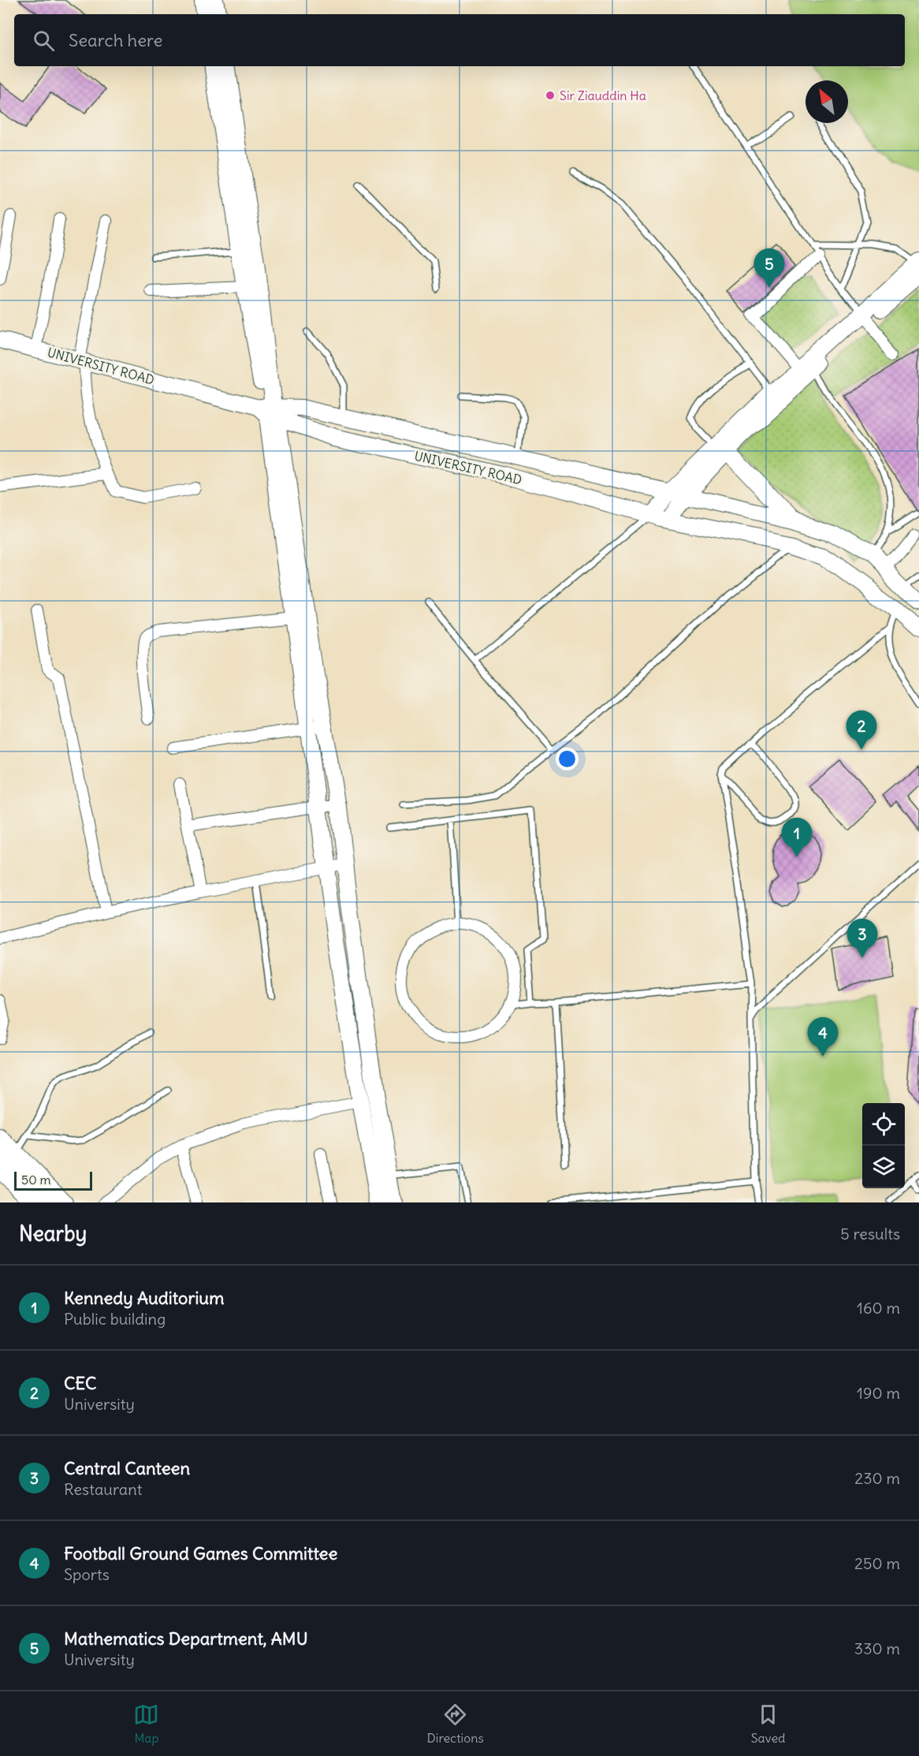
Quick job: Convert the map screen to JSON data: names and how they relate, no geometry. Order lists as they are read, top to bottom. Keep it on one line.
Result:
{"streets":{"main road":["UNIVERSITY ROAD"]},"places":["Sir Ziauddin Ha"],"scale_bar":"50 m","north":"top left","page":{"search":"Search here","pins":["5","2","1","3","4"],"scale":"50 m","heading":["Nearby","5 results"],"list":[{"mark":"1","name":"Kennedy Auditorium","note":"Public building","value":"160 m"},{"mark":"2","name":"CEC","note":"University","value":"190 m"},{"mark":"3","name":"Central Canteen","note":"Restaurant","value":"230 m"},{"mark":"4","name":"Football Ground Games Committee","note":"Sports","value":"250 m"},{"mark":"5","name":"Mathematics Department, AMU","note":"University","value":"330 m"}],"nav":["Map","Directions","Saved"]}}
